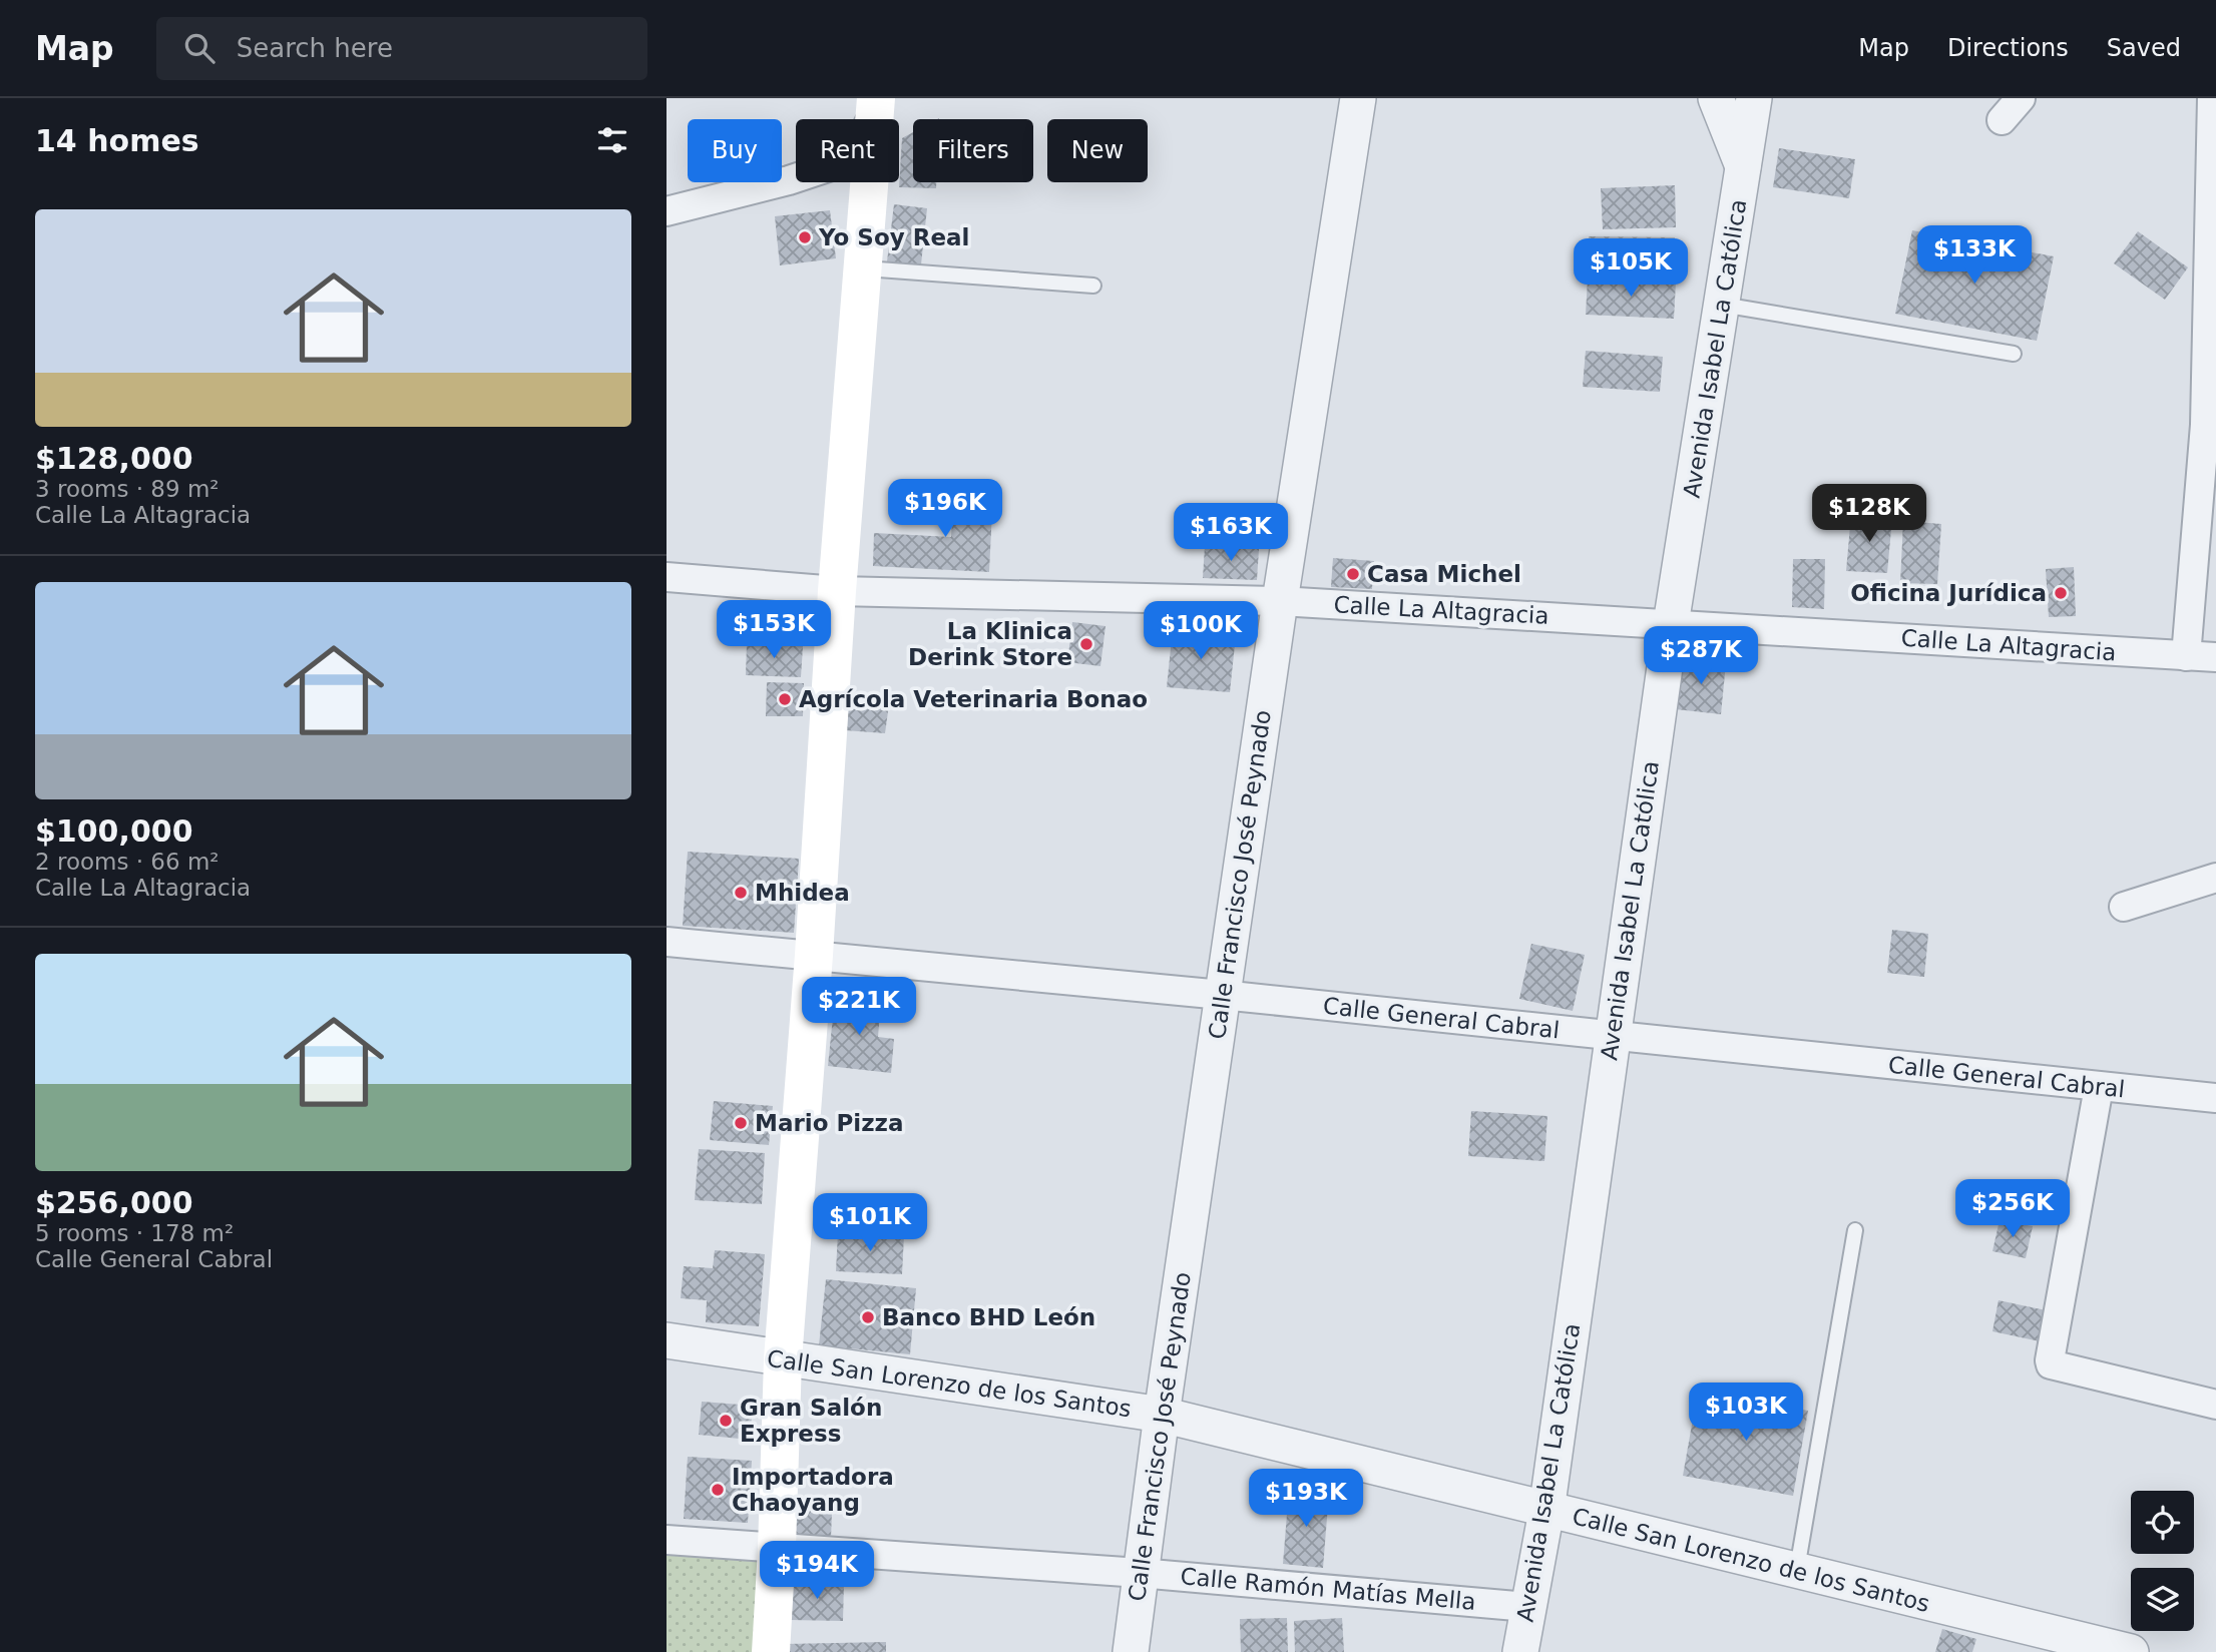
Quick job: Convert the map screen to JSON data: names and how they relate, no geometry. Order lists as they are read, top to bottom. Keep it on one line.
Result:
{"streets":{"street":["Avenida Isabel La Católica","Calle La Altagracia","Calle Francisco José Peynado","Calle General Cabral","Calle San Lorenzo de los Santos","Calle Ramón Matías Mella"]},"crossings":[["Avenida Isabel La Católica","Calle La Altagracia"],["Avenida Isabel La Católica","Calle General Cabral"],["Avenida Isabel La Católica","Calle San Lorenzo de los Santos"],["Avenida Isabel La Católica","Calle Ramón Matías Mella"],["Calle La Altagracia","Calle Francisco José Peynado"],["Calle Francisco José Peynado","Calle General Cabral"],["Calle Francisco José Peynado","Calle San Lorenzo de los Santos"],["Calle Francisco José Peynado","Calle Ramón Matías Mella"]],"places":["Yo Soy Real","Casa Michel","Oficina Jurídica","La Klinica Derink Store","Agrícola Veterinaria Bonao","Mhidea","Mario Pizza","Banco BHD León","Gran Salón Express","Importadora Chaoyang"],"page":{"header":"Map","search":"Search here","nav":["Map","Directions","Saved"],"heading":"14 homes","chip":["Buy","Rent","Filters","New"],"list":[{"name":"$128,000","note":"3 rooms · 89 m² · Calle La Altagracia"},{"name":"$100,000","note":"2 rooms · 66 m² · Calle La Altagracia"},{"name":"$256,000","note":"5 rooms · 178 m² · Calle General Cabral"}],"price":["$133K","$105K","$196K","$128K","$163K","$153K","$100K","$287K","$221K","$256K","$101K","$103K","$193K","$194K"]}}
